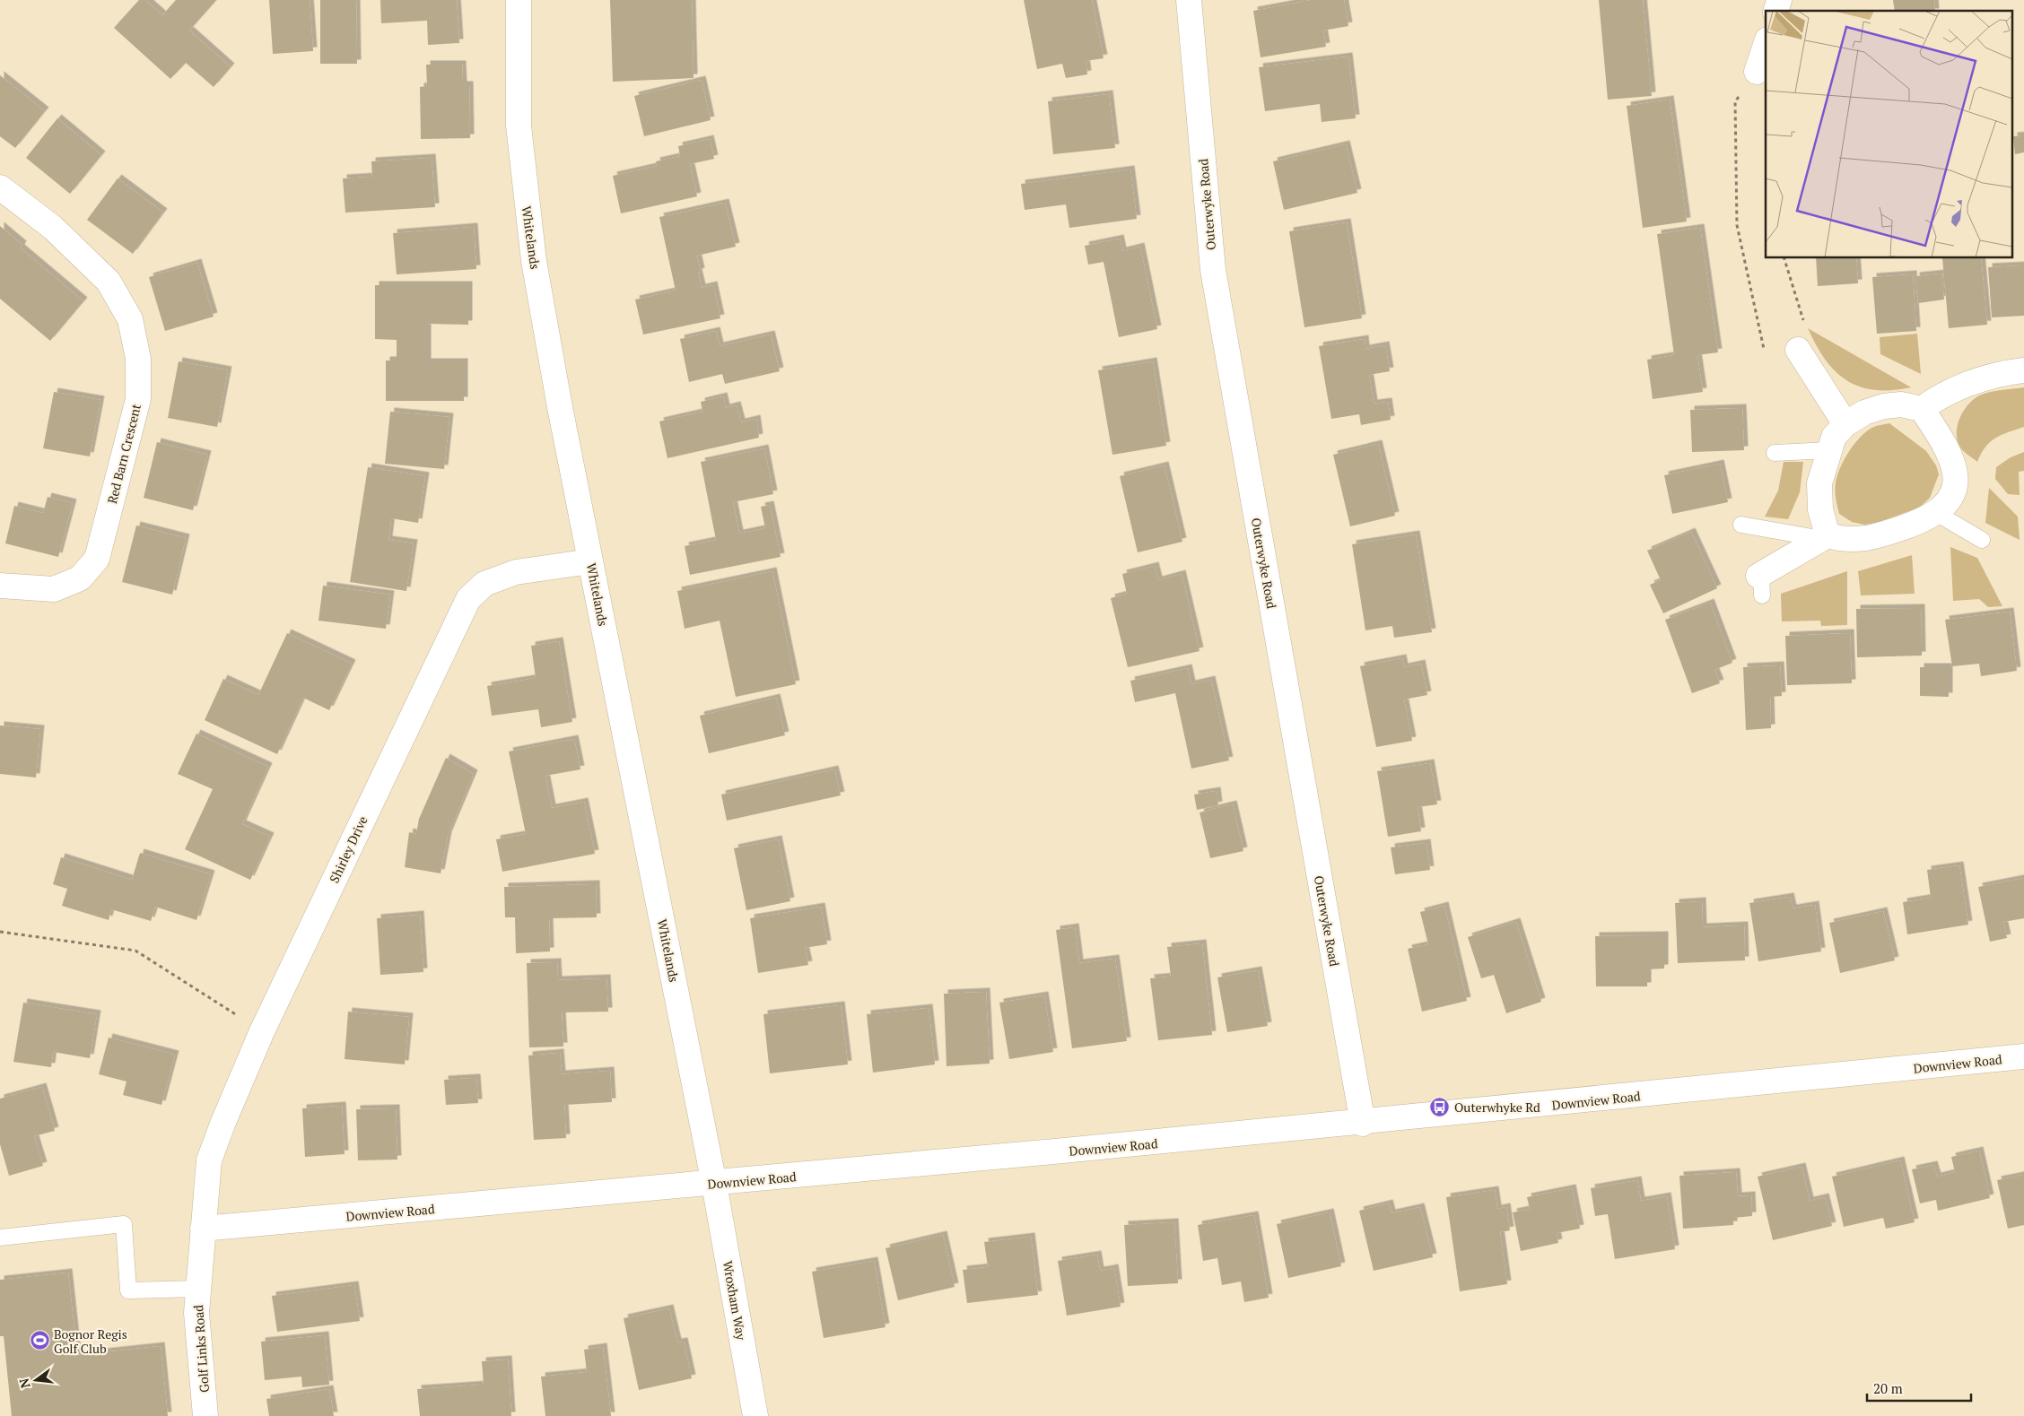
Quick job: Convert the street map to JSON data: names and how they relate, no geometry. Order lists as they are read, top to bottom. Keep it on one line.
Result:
{"streets":{"street":["Outerwyke Road","Whitelands","Red Barn Crescent","Shirley Drive","Downview Road","Wroxham Way","Golf Links Road"]},"crossings":[["Outerwyke Road","Downview Road"],["Whitelands","Shirley Drive"],["Whitelands","Downview Road"],["Whitelands","Wroxham Way"],["Shirley Drive","Downview Road"],["Shirley Drive","Golf Links Road"],["Downview Road","Wroxham Way"],["Downview Road","Golf Links Road"]],"places":{"bus stop":["Outerwhyke Rd"],"sports":["Bognor Regis Golf Club"]},"scale_bar":"20 m","north":"left"}
